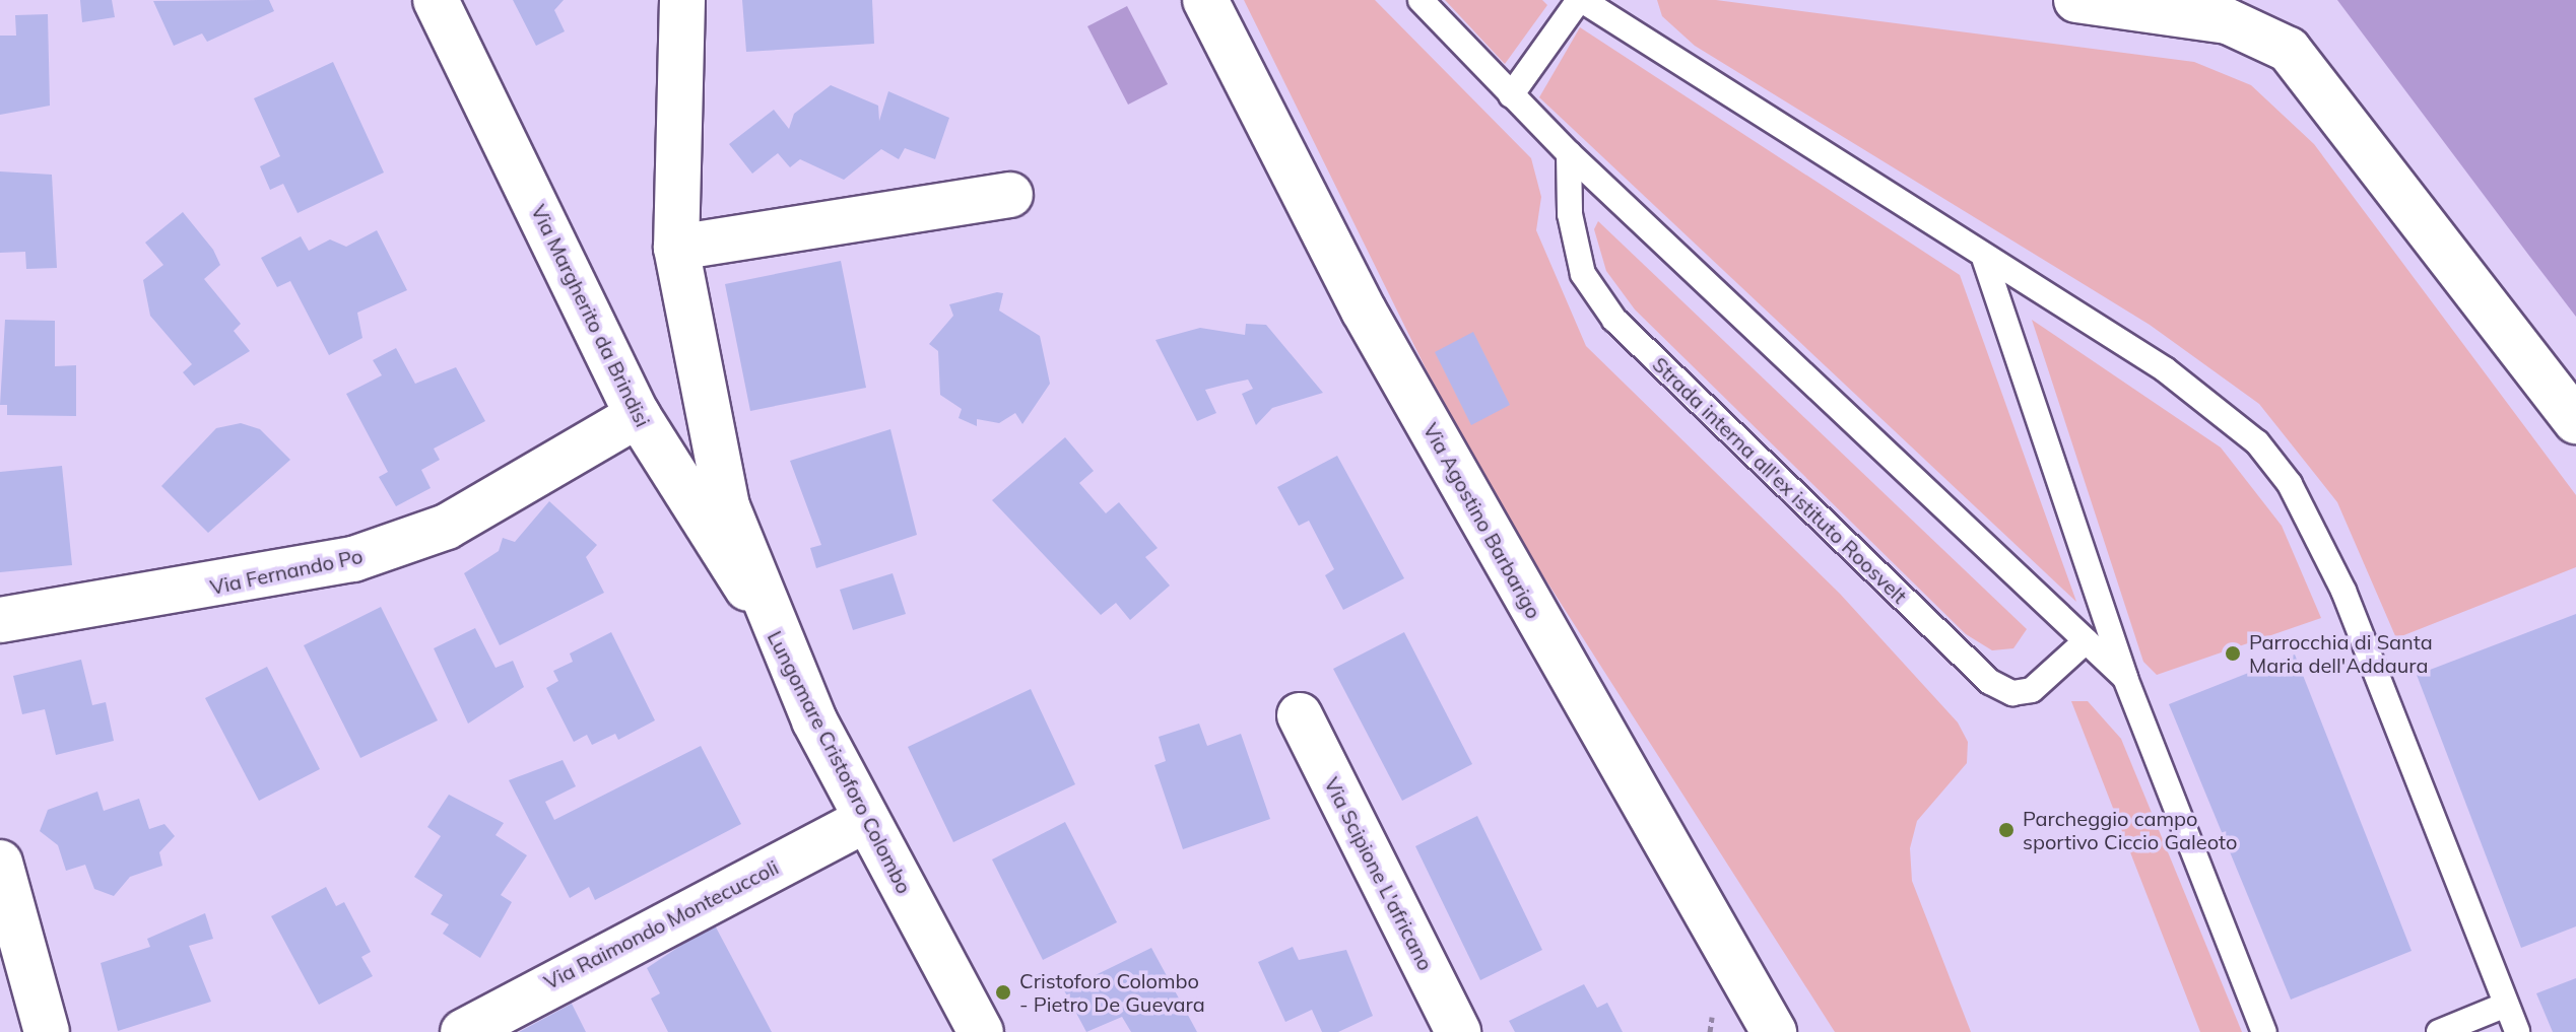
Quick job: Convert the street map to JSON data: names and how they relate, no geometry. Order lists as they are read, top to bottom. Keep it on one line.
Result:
{"streets":{"street":["Via Margherito da Brindisi","Via Agostino Barbarigo","Via Fernando Po","Lungomare Cristoforo Colombo","Via Scipione L'africano","Via Raimondo Montecuccoli"],"lane":["Strada interna all'ex istituto Roosvelt"]},"crossings":[["Via Margherito da Brindisi","Via Fernando Po"],["Via Margherito da Brindisi","Lungomare Cristoforo Colombo"],["Lungomare Cristoforo Colombo","Via Raimondo Montecuccoli"]],"places":["Parrocchia di Santa Maria dell'Addaura","Parcheggio campo sportivo Ciccio Galeoto","Cristoforo Colombo - Pietro De Guevara"]}
